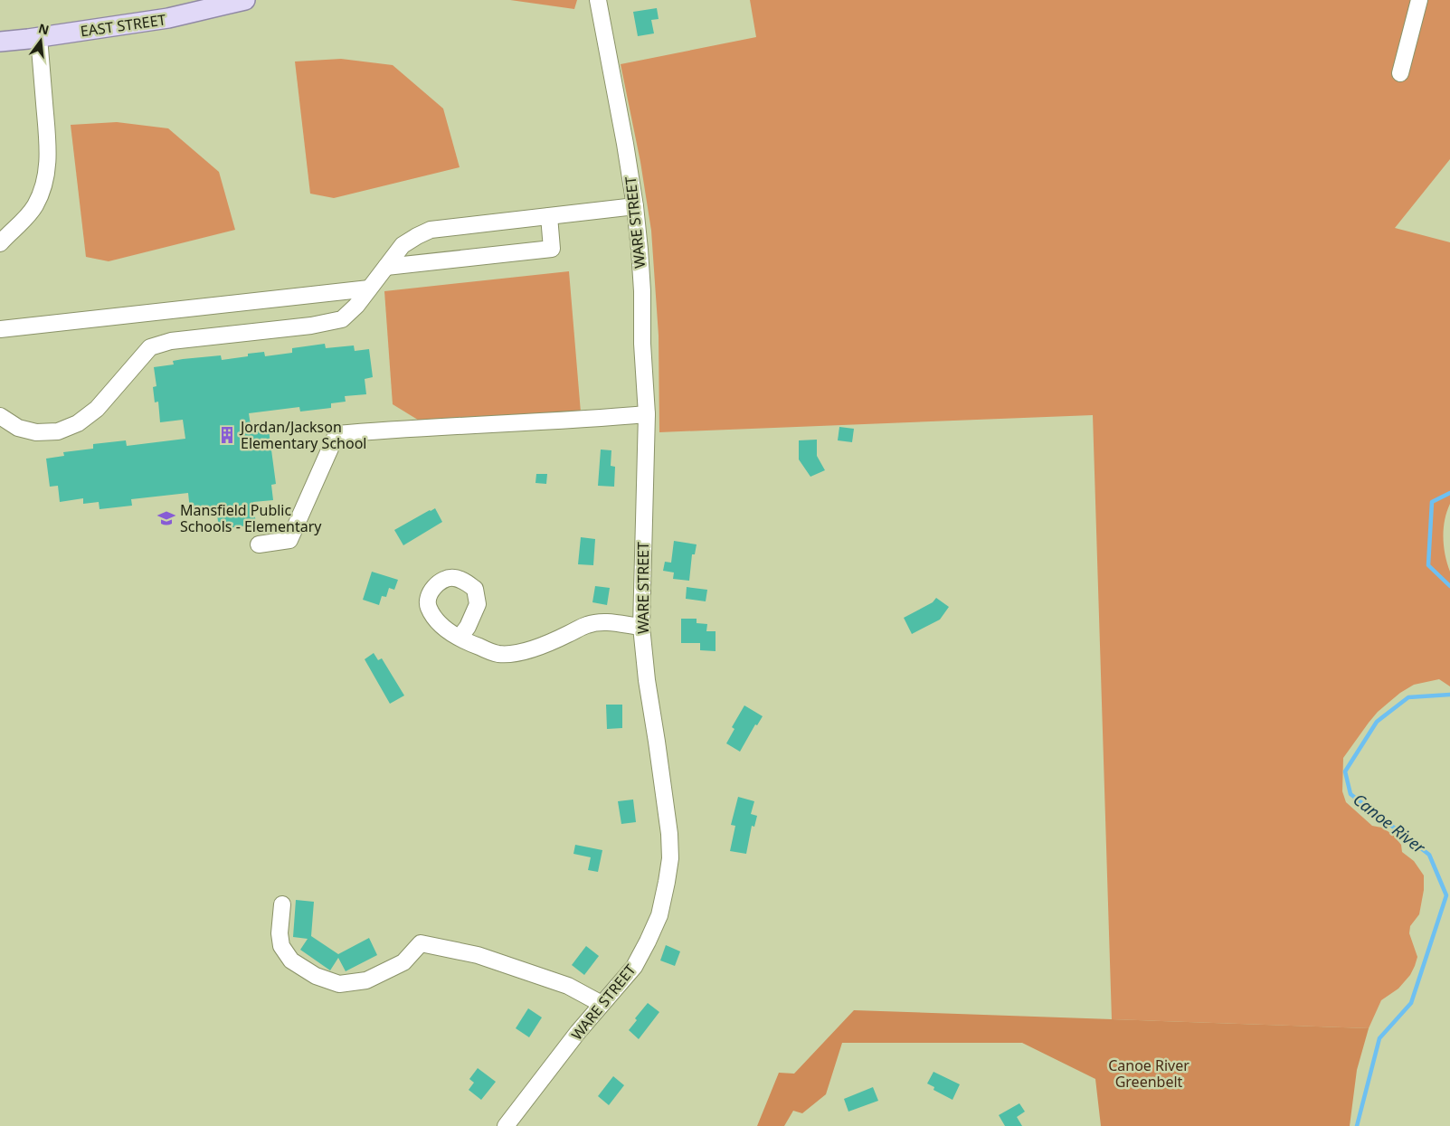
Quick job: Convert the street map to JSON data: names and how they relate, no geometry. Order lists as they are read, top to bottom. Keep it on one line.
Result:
{"streets":{"main road":["EAST STREET"],"street":["WARE STREET"]},"water":["Canoe River"],"parks":["Canoe River Greenbelt"],"places":{"building":["Jordan/Jackson Elementary School"],"school or university":["Mansfield Public Schools - Elementary"]},"north":"top"}
